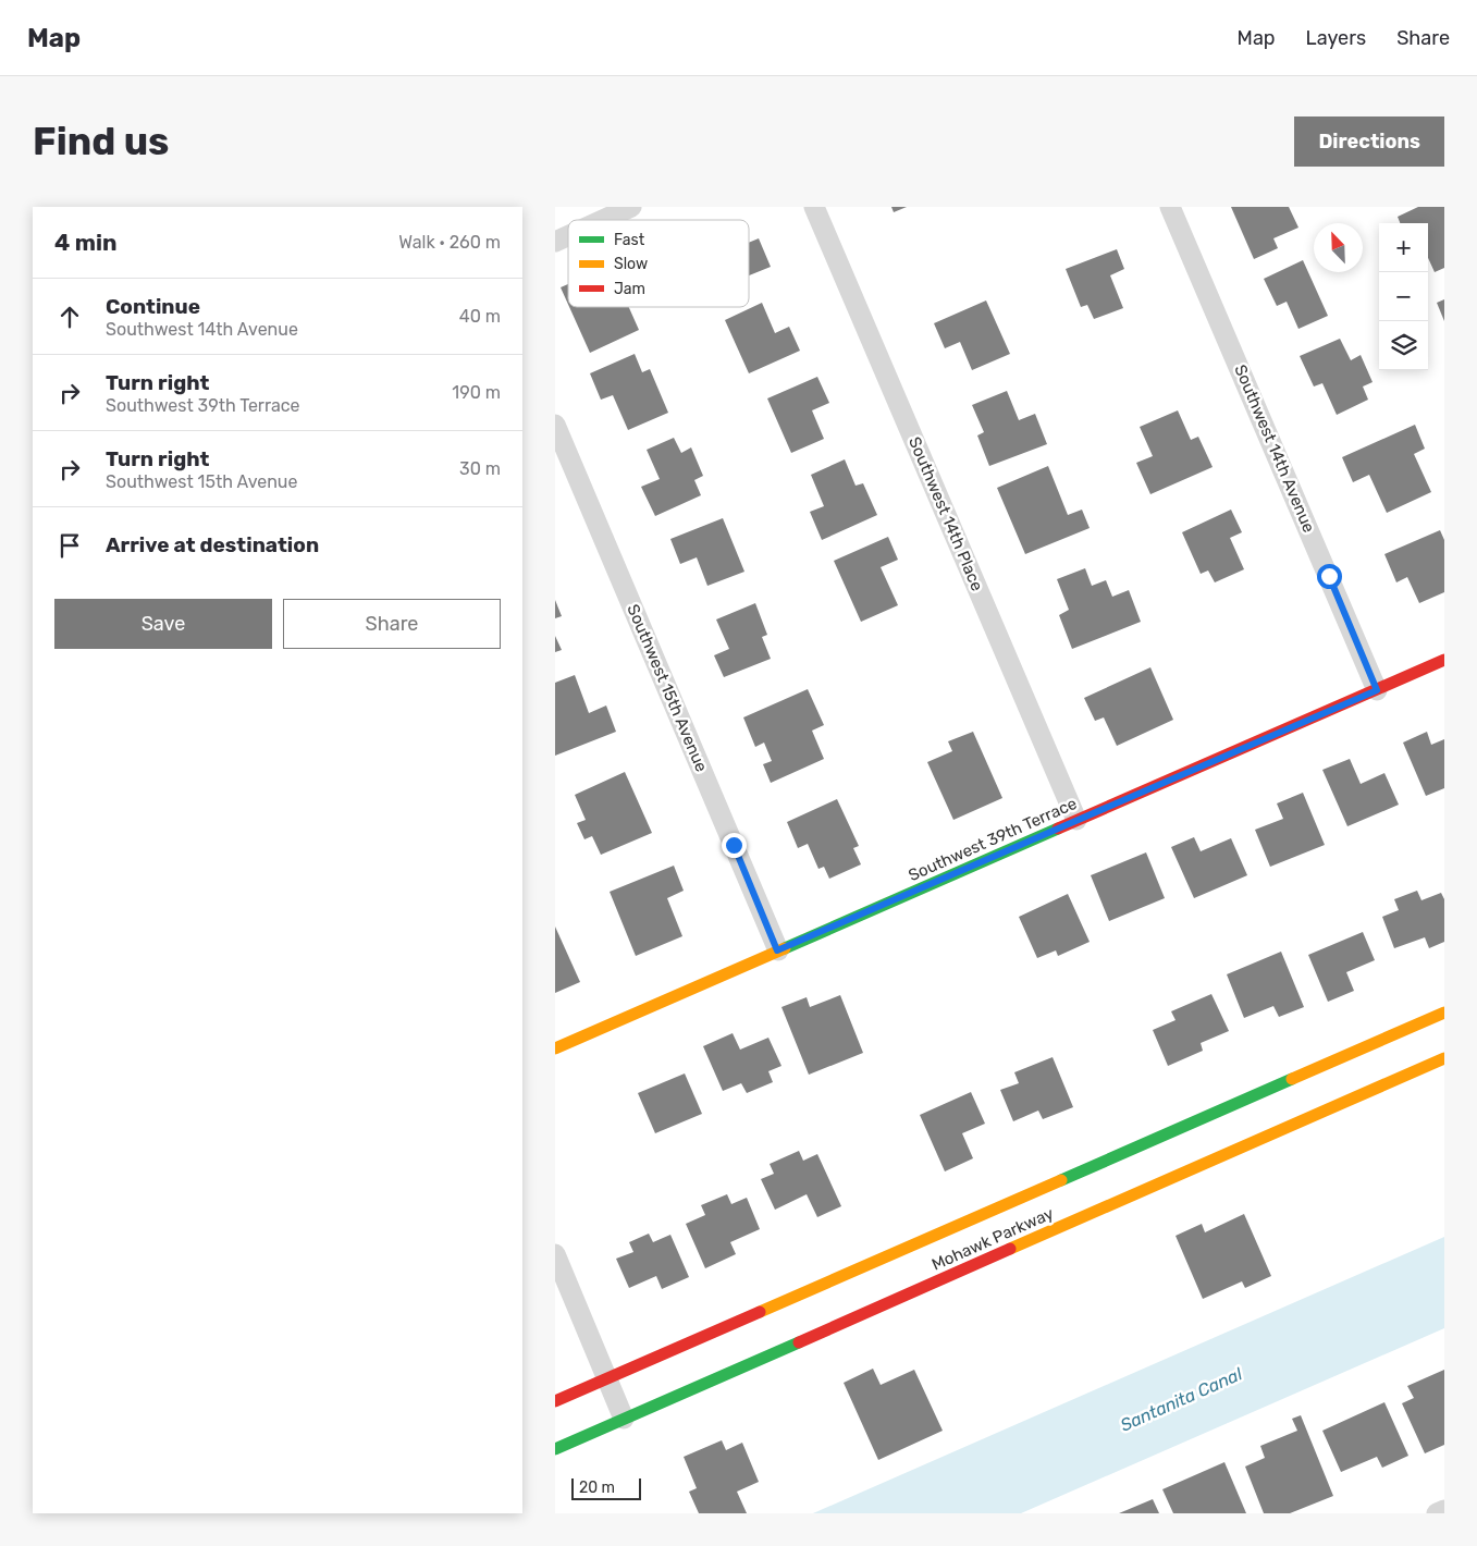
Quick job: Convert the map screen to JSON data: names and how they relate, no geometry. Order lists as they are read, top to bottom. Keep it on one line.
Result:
{"streets":{"street":["Southwest 14th Avenue","Southwest 14th Place","Southwest 15th Avenue","Southwest 39th Terrace","Mohawk Parkway"]},"crossings":[["Southwest 14th Avenue","Southwest 39th Terrace"],["Southwest 14th Place","Southwest 39th Terrace"],["Southwest 15th Avenue","Southwest 39th Terrace"]],"water":["Santanita Canal"],"legend":["Fast","Slow","Jam"],"scale_bar":"20 m","north":"top left","page":{"header":"Map","nav":["Map","Layers","Share"],"buttons":["Directions",["Save","Share"]],"title":"Find us","heading":["4 min","Walk · 260 m"],"map_buttons":["+","−"],"list":[["Continue","Southwest 14th Avenue","40 m"],["Turn right","Southwest 39th Terrace","190 m"],["Turn right","Southwest 15th Avenue","30 m"],"Arrive at destination"],"scale":"20 m"}}
